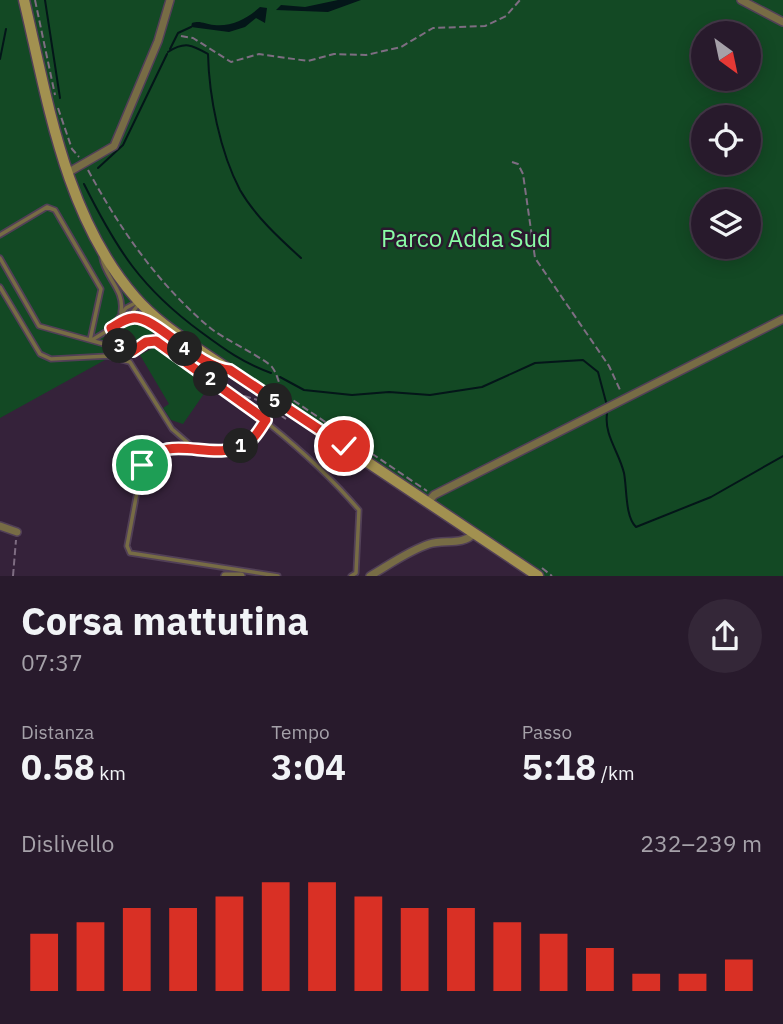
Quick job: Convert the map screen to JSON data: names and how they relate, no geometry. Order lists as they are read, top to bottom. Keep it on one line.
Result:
{"parks":["Parco Adda Sud"],"north":"bottom right","page":{"pins":["3","4","2","5","1"],"heading":["Corsa mattutina","07:37"],"stats":[["Distanza","0.58 km"],["Tempo","3:04"],["Passo","5:18 /km"]],"chart":["Dislivello","232–239 m"]}}
